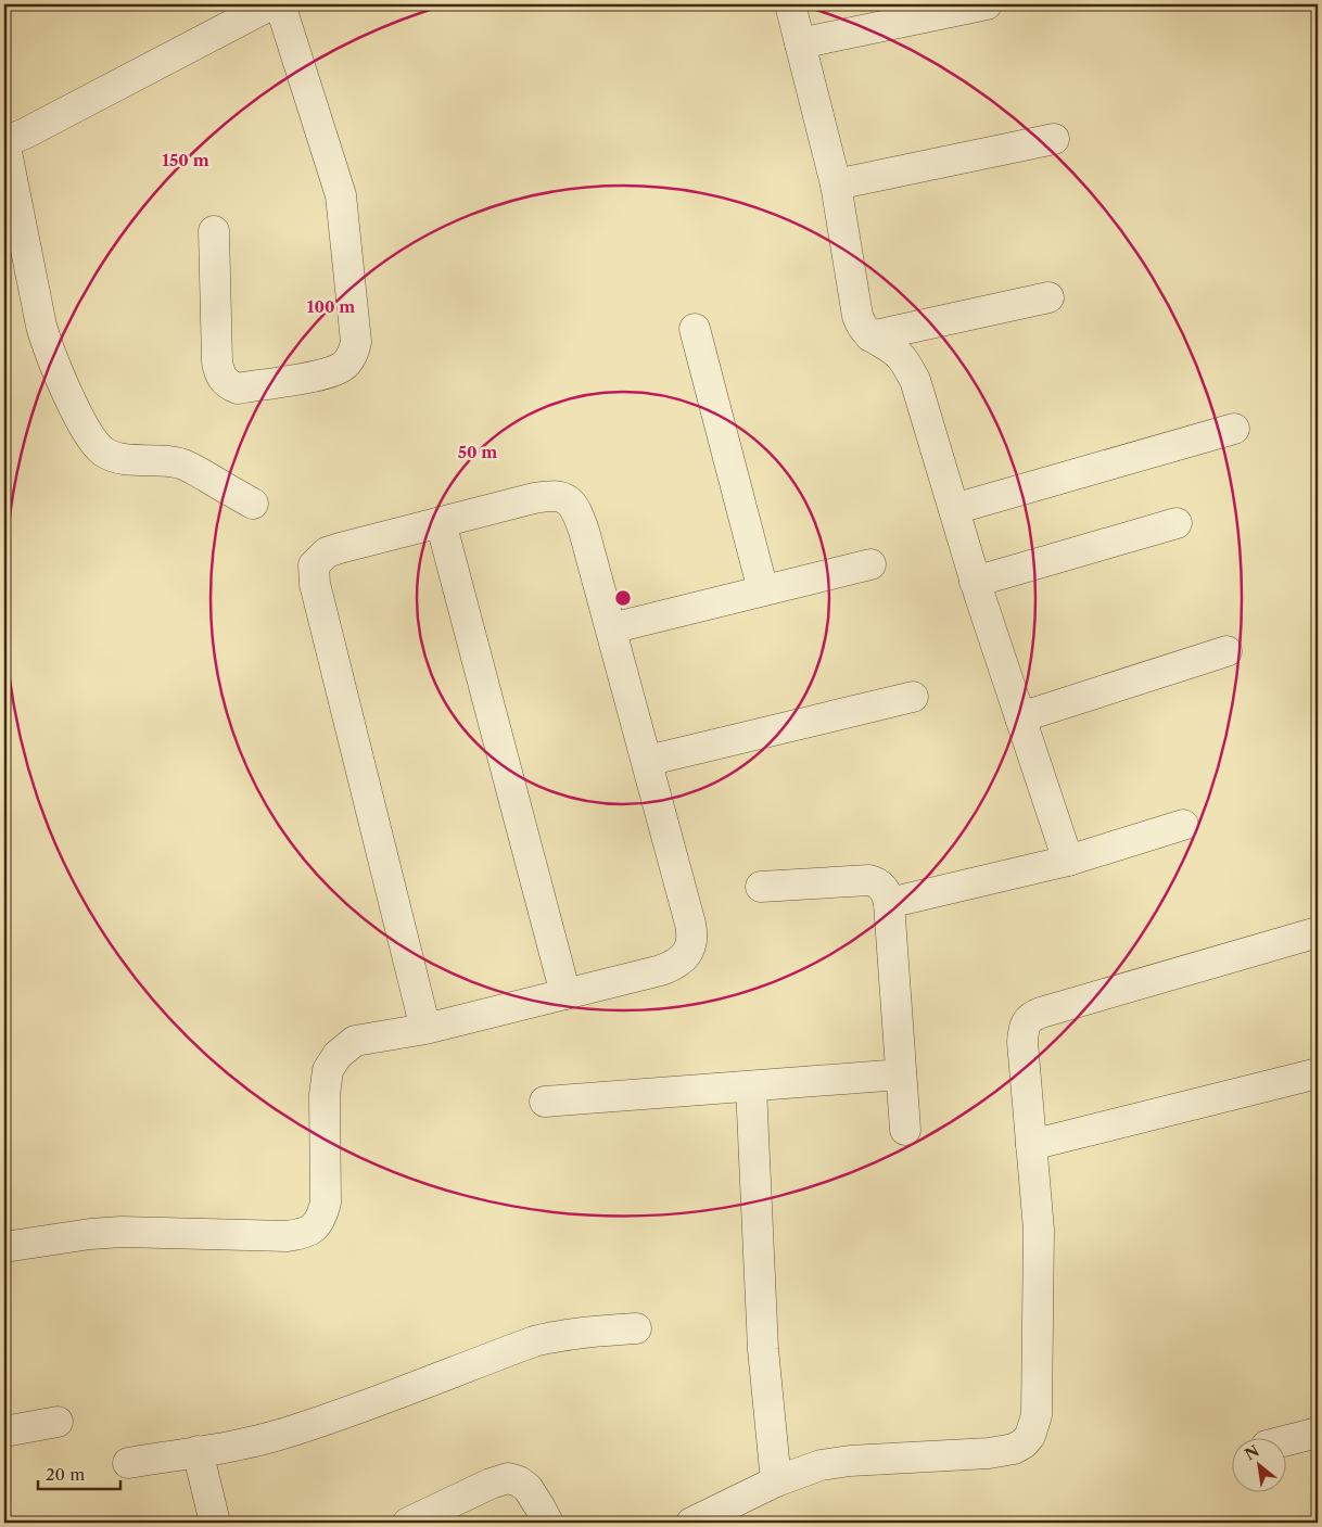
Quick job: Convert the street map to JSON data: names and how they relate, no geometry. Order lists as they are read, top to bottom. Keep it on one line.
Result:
{"scale_bar":"20 m","north":"top left","rings":["150 m","100 m","50 m"]}
